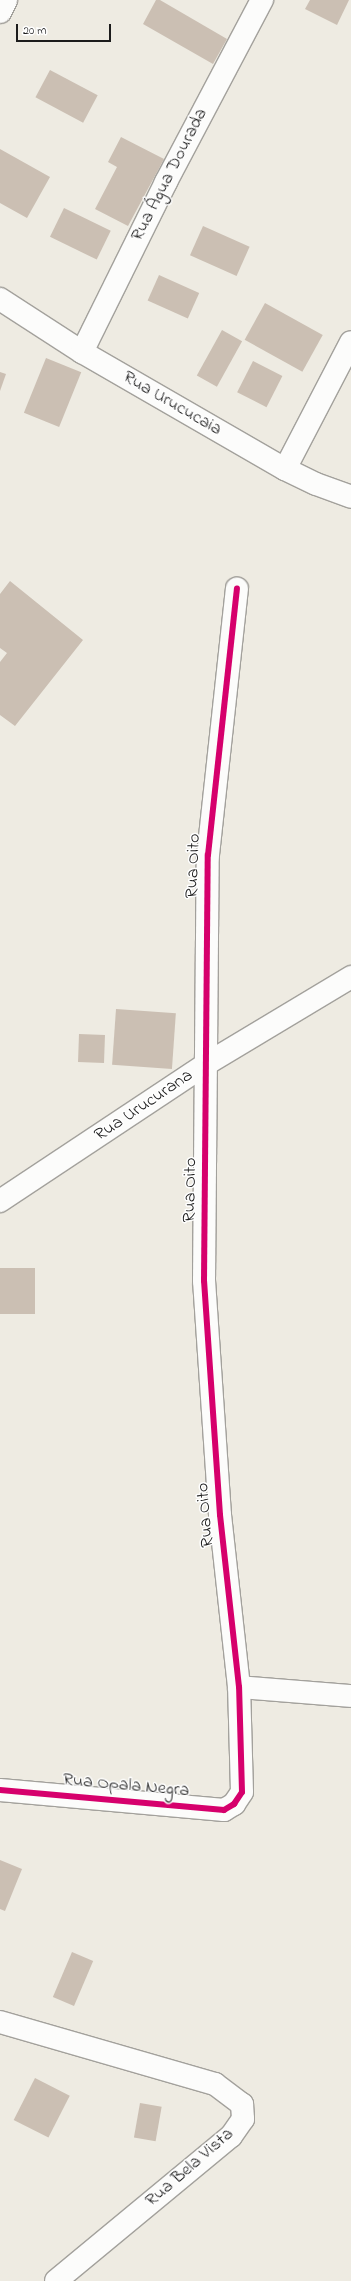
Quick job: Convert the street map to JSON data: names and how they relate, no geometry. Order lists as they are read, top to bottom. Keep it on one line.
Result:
{"streets":{"street":["Rua Água Dourada","Rua Urucucaia","Rua Oito","Rua Urucurana","Rua Opala Negra","Rua Bela Vista"]},"crossings":[["Rua Água Dourada","Rua Urucucaia"],["Rua Oito","Rua Urucurana"],["Rua Oito","Rua Opala Negra"]],"scale_bar":"20 m"}
